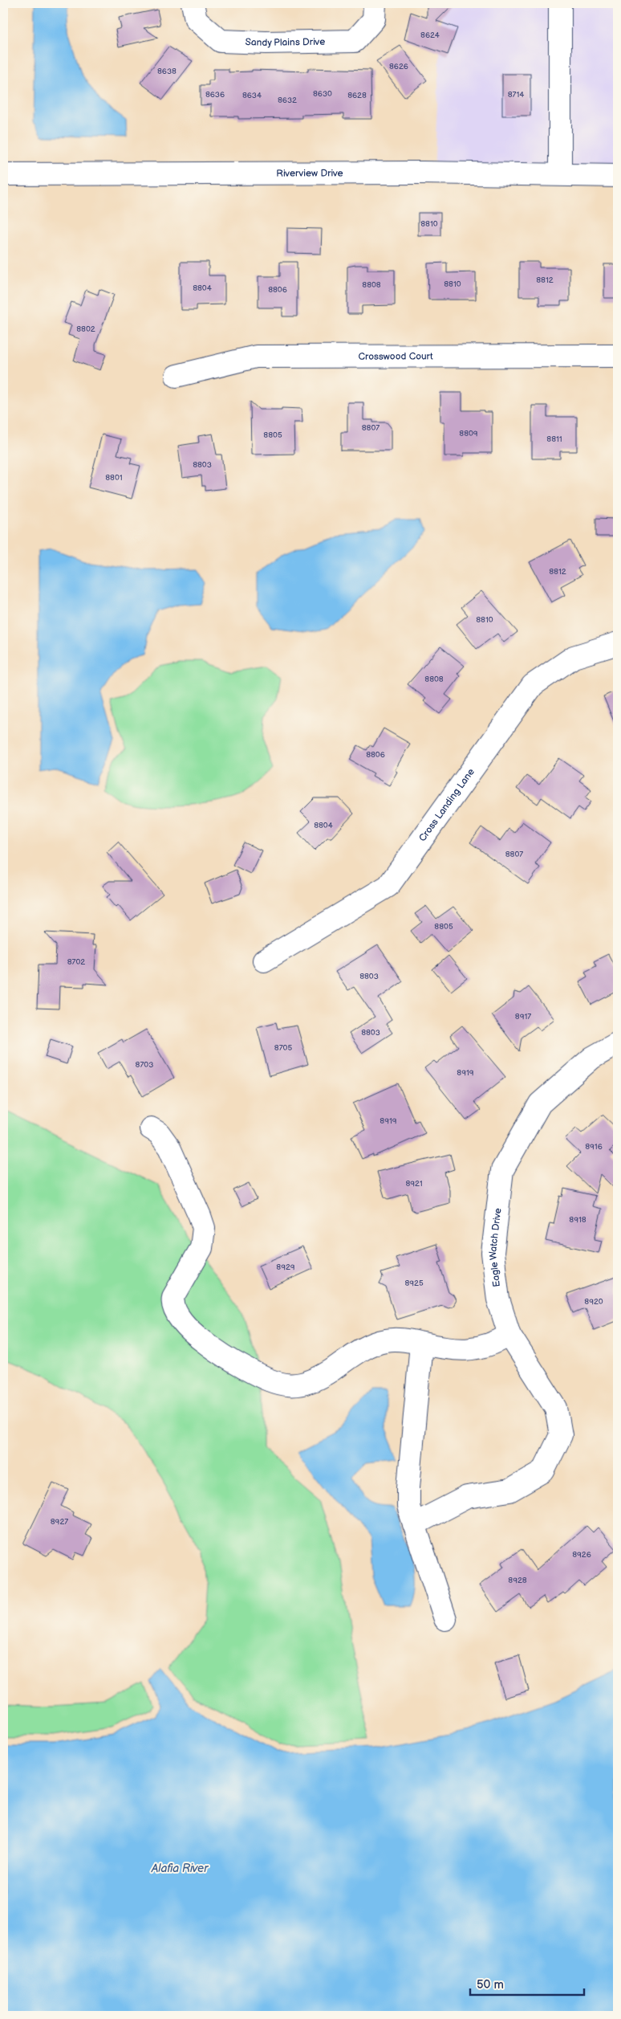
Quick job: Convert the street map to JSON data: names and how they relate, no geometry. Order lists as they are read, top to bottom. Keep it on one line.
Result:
{"streets":{"street":["Sandy Plains Drive","Riverview Drive","Crosswood Court","Cross Landing Lane","Eagle Watch Drive"]},"water":["Alafia River"],"house_numbers":["8624","8626","8638","8630","8636","8714","8634","8628","8632","8810","8812","8810","8808","8804","8806","8802","8807","8809","8805","8811","8803","8801","8812","8810","8808","8806","8804","8807","8805","8702","8803","8917","8803","8705","8703","8919","8919","8916","8921","8918","8929","8925","8920","8927","8926","8928"],"scale_bar":"50 m"}
